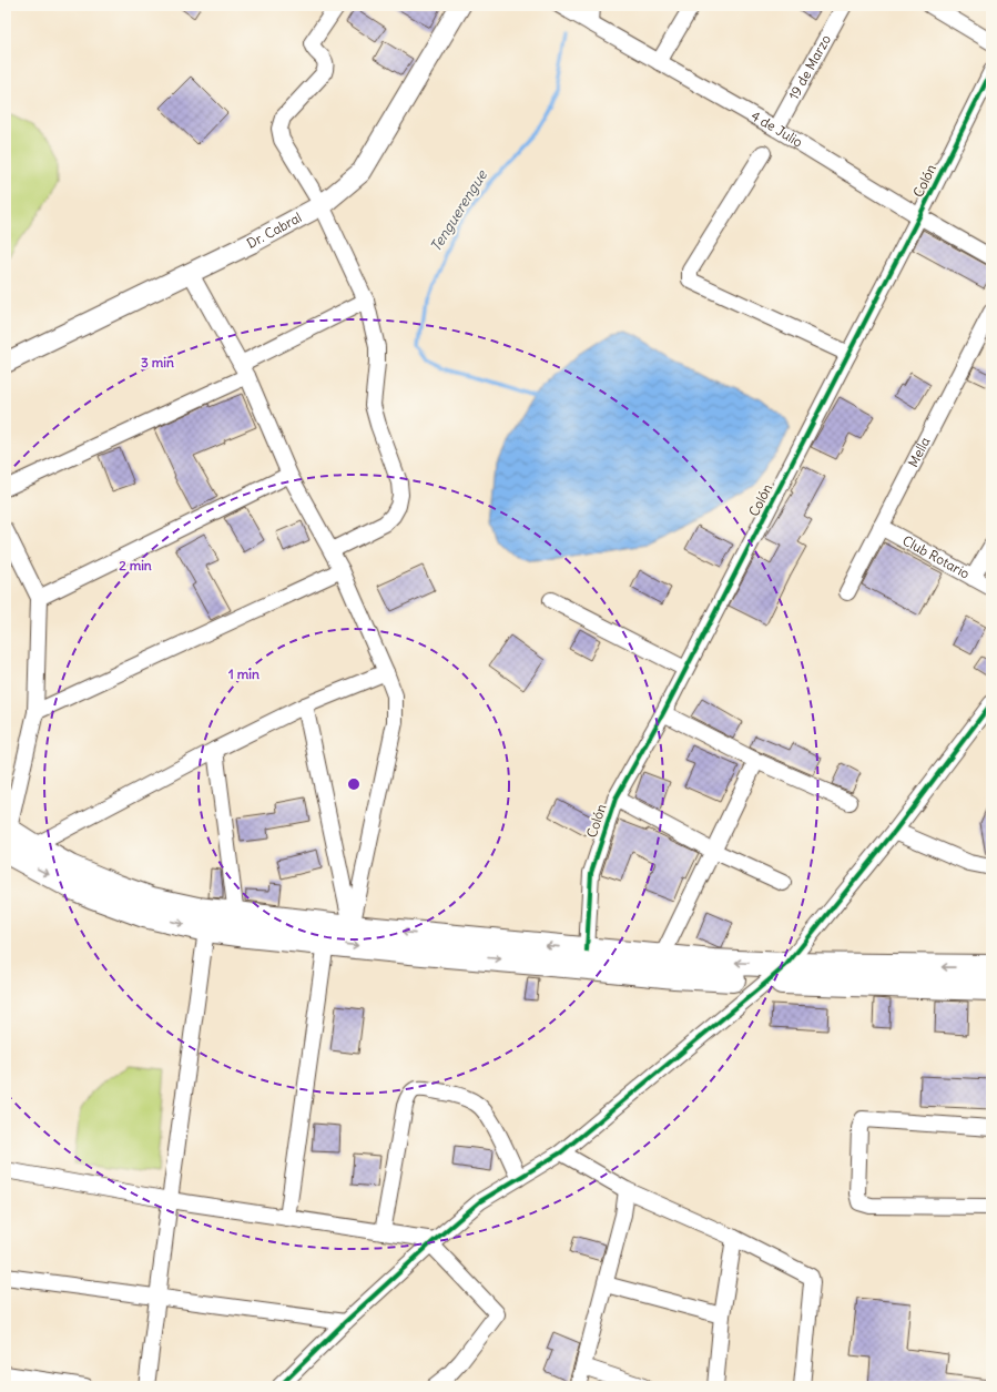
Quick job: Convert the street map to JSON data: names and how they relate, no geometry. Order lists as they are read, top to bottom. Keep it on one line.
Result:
{"streets":{"street":["19 de Marzo","4 de Julio","Colón","Dr. Cabral","Mella","Club Rotario"]},"crossings":[["19 de Marzo","4 de Julio"],["4 de Julio","Colón"],["Mella","Club Rotario"]],"water":["Tenguerengue"],"rings":["3 min","2 min","1 min"]}
